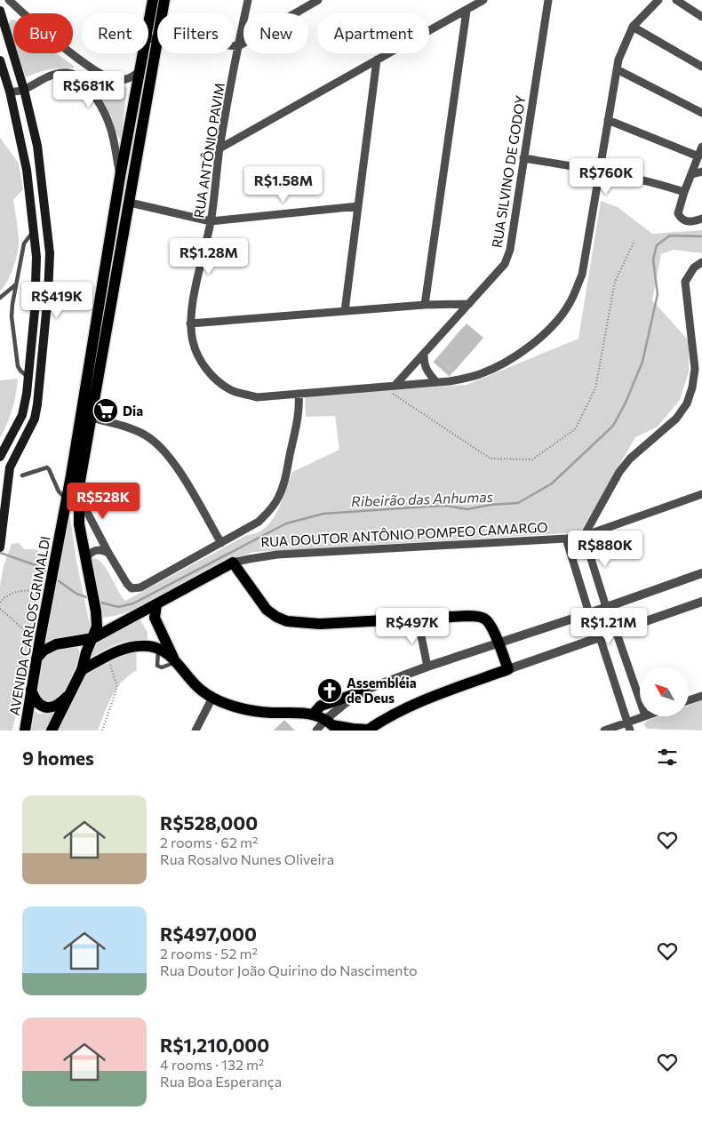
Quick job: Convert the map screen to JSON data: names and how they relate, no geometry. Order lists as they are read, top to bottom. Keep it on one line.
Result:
{"streets":{"main road":["RUA DOUTOR ANTÔNIO POMPEO CAMARGO","AVENIDA CARLOS GRIMALDI"],"street":["RUA ANTÔNIO PAVIM","RUA SILVINO DE GODOY"]},"crossings":[["RUA ANTÔNIO PAVIM","RUA SILVINO DE GODOY"],["RUA DOUTOR ANTÔNIO POMPEO CAMARGO","AVENIDA CARLOS GRIMALDI"]],"water":["Ribeirão das Anhumas"],"places":{"supermarket":["Dia"],"church":["Assembléia de Deus"]},"north":"top left","page":{"chip":["Buy","Rent","Filters","New","Apartment"],"price":["R$681K","R$760K","R$1.58M","R$1.28M","R$419K","R$528K","R$880K","R$497K","R$1.21M"],"heading":"9 homes","list":[{"name":"R$528,000","note":"2 rooms · 62 m² · Rua Rosalvo Nunes Oliveira"},{"name":"R$497,000","note":"2 rooms · 52 m² · Rua Doutor João Quirino do Nascimento"},{"name":"R$1,210,000","note":"4 rooms · 132 m² · Rua Boa Esperança"}]}}
